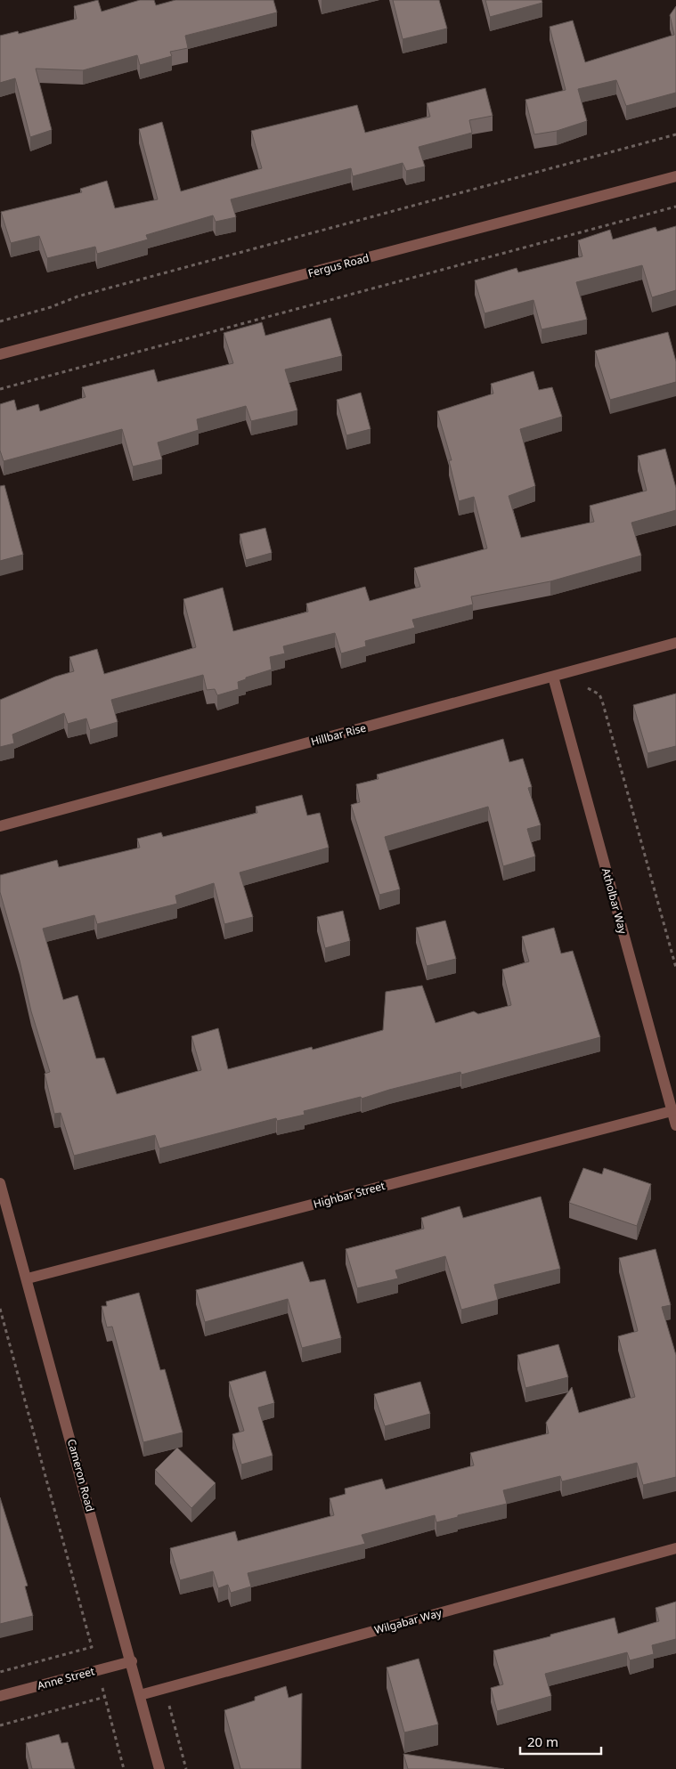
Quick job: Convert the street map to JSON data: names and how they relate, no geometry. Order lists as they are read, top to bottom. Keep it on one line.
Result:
{"streets":{"street":["Fergus Road","Hillbar Rise","Atholbar Way","Highbar Street","Cameron Road","Wilgabar Way","Anne Street"]},"crossings":[["Hillbar Rise","Atholbar Way"],["Atholbar Way","Highbar Street"],["Highbar Street","Cameron Road"],["Cameron Road","Wilgabar Way"],["Cameron Road","Anne Street"]],"scale_bar":"20 m"}
